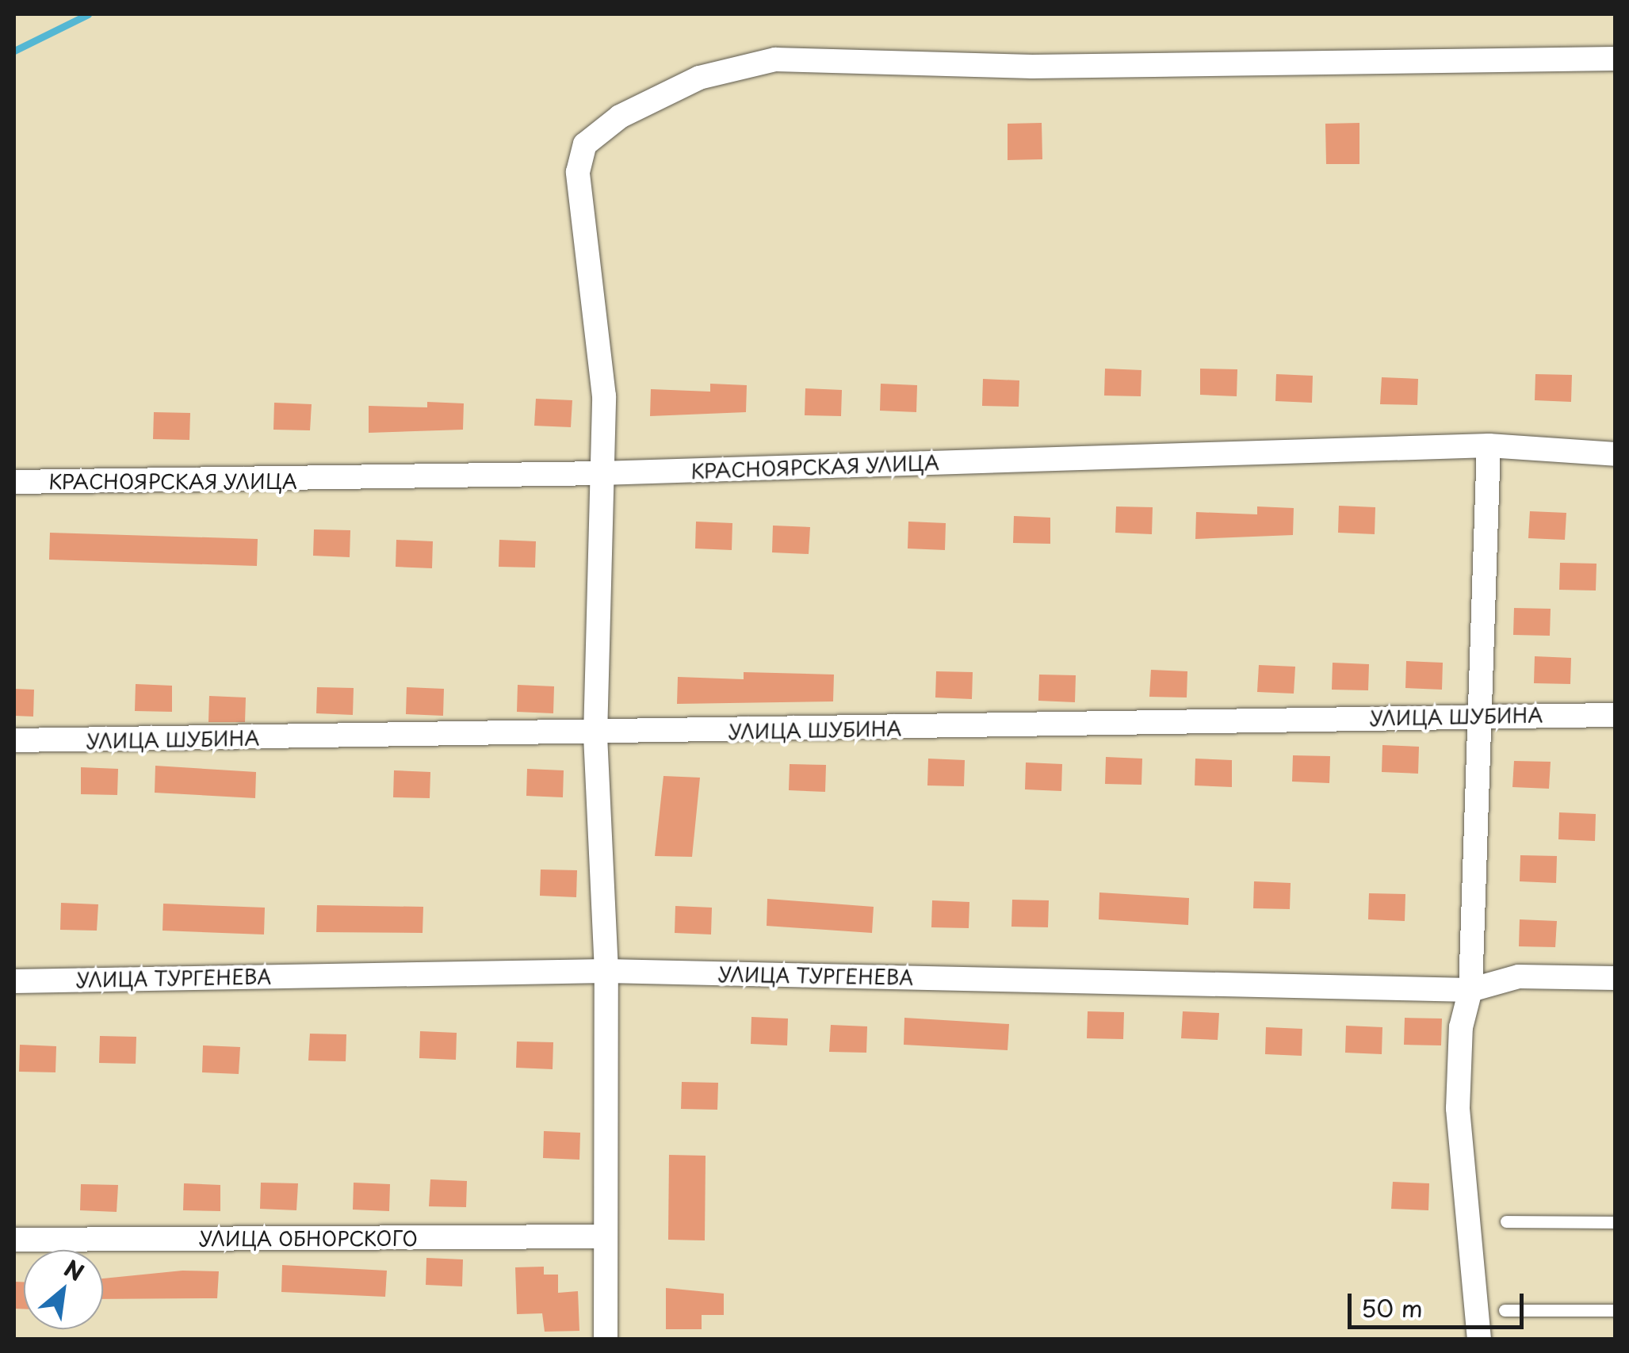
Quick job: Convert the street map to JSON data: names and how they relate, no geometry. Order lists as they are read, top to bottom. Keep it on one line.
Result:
{"streets":{"street":["КРАСНОЯРСКАЯ УЛИЦА","УЛИЦА ШУБИНА","УЛИЦА ТУРГЕНЕВА","УЛИЦА ОБНОРСКОГО"]},"scale_bar":"50 m","north":"top right"}
